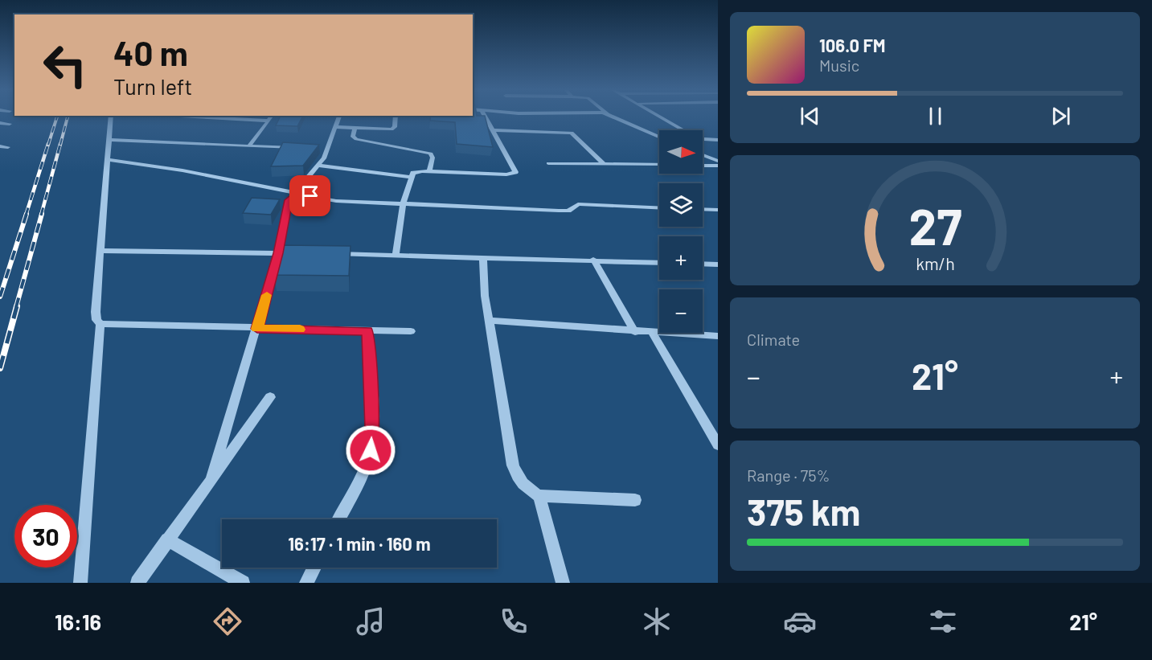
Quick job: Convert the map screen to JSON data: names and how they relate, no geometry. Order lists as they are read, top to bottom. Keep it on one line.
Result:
{"north":"right","page":{"turn":["40 m","Turn left"],"song":["106.0 FM","Music"],"map_buttons":["+","−"],"tile":["Climate",["Range · 75%","375 km"]],"heat":["−","21°","+"],"limit":"30","trip":"16:17 · 1 min · 160 m","tabs":["16:16","21°"],"gauge":["27","km/h"]}}
